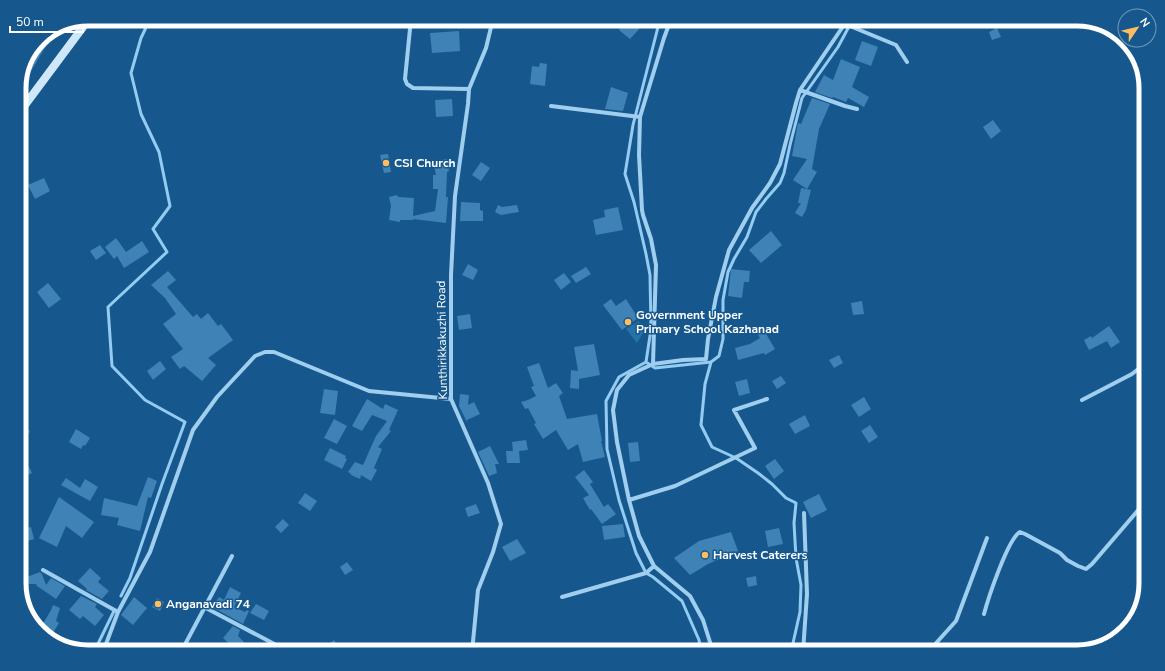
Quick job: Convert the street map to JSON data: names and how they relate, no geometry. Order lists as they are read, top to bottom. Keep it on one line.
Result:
{"streets":{"street":["Kunthirikkakuzhi Road"]},"places":["CSI Church","Government Upper Primary School Kazhanad","Harvest Caterers","Anganavadi 74"],"scale_bar":"50 m","north":"top right"}
